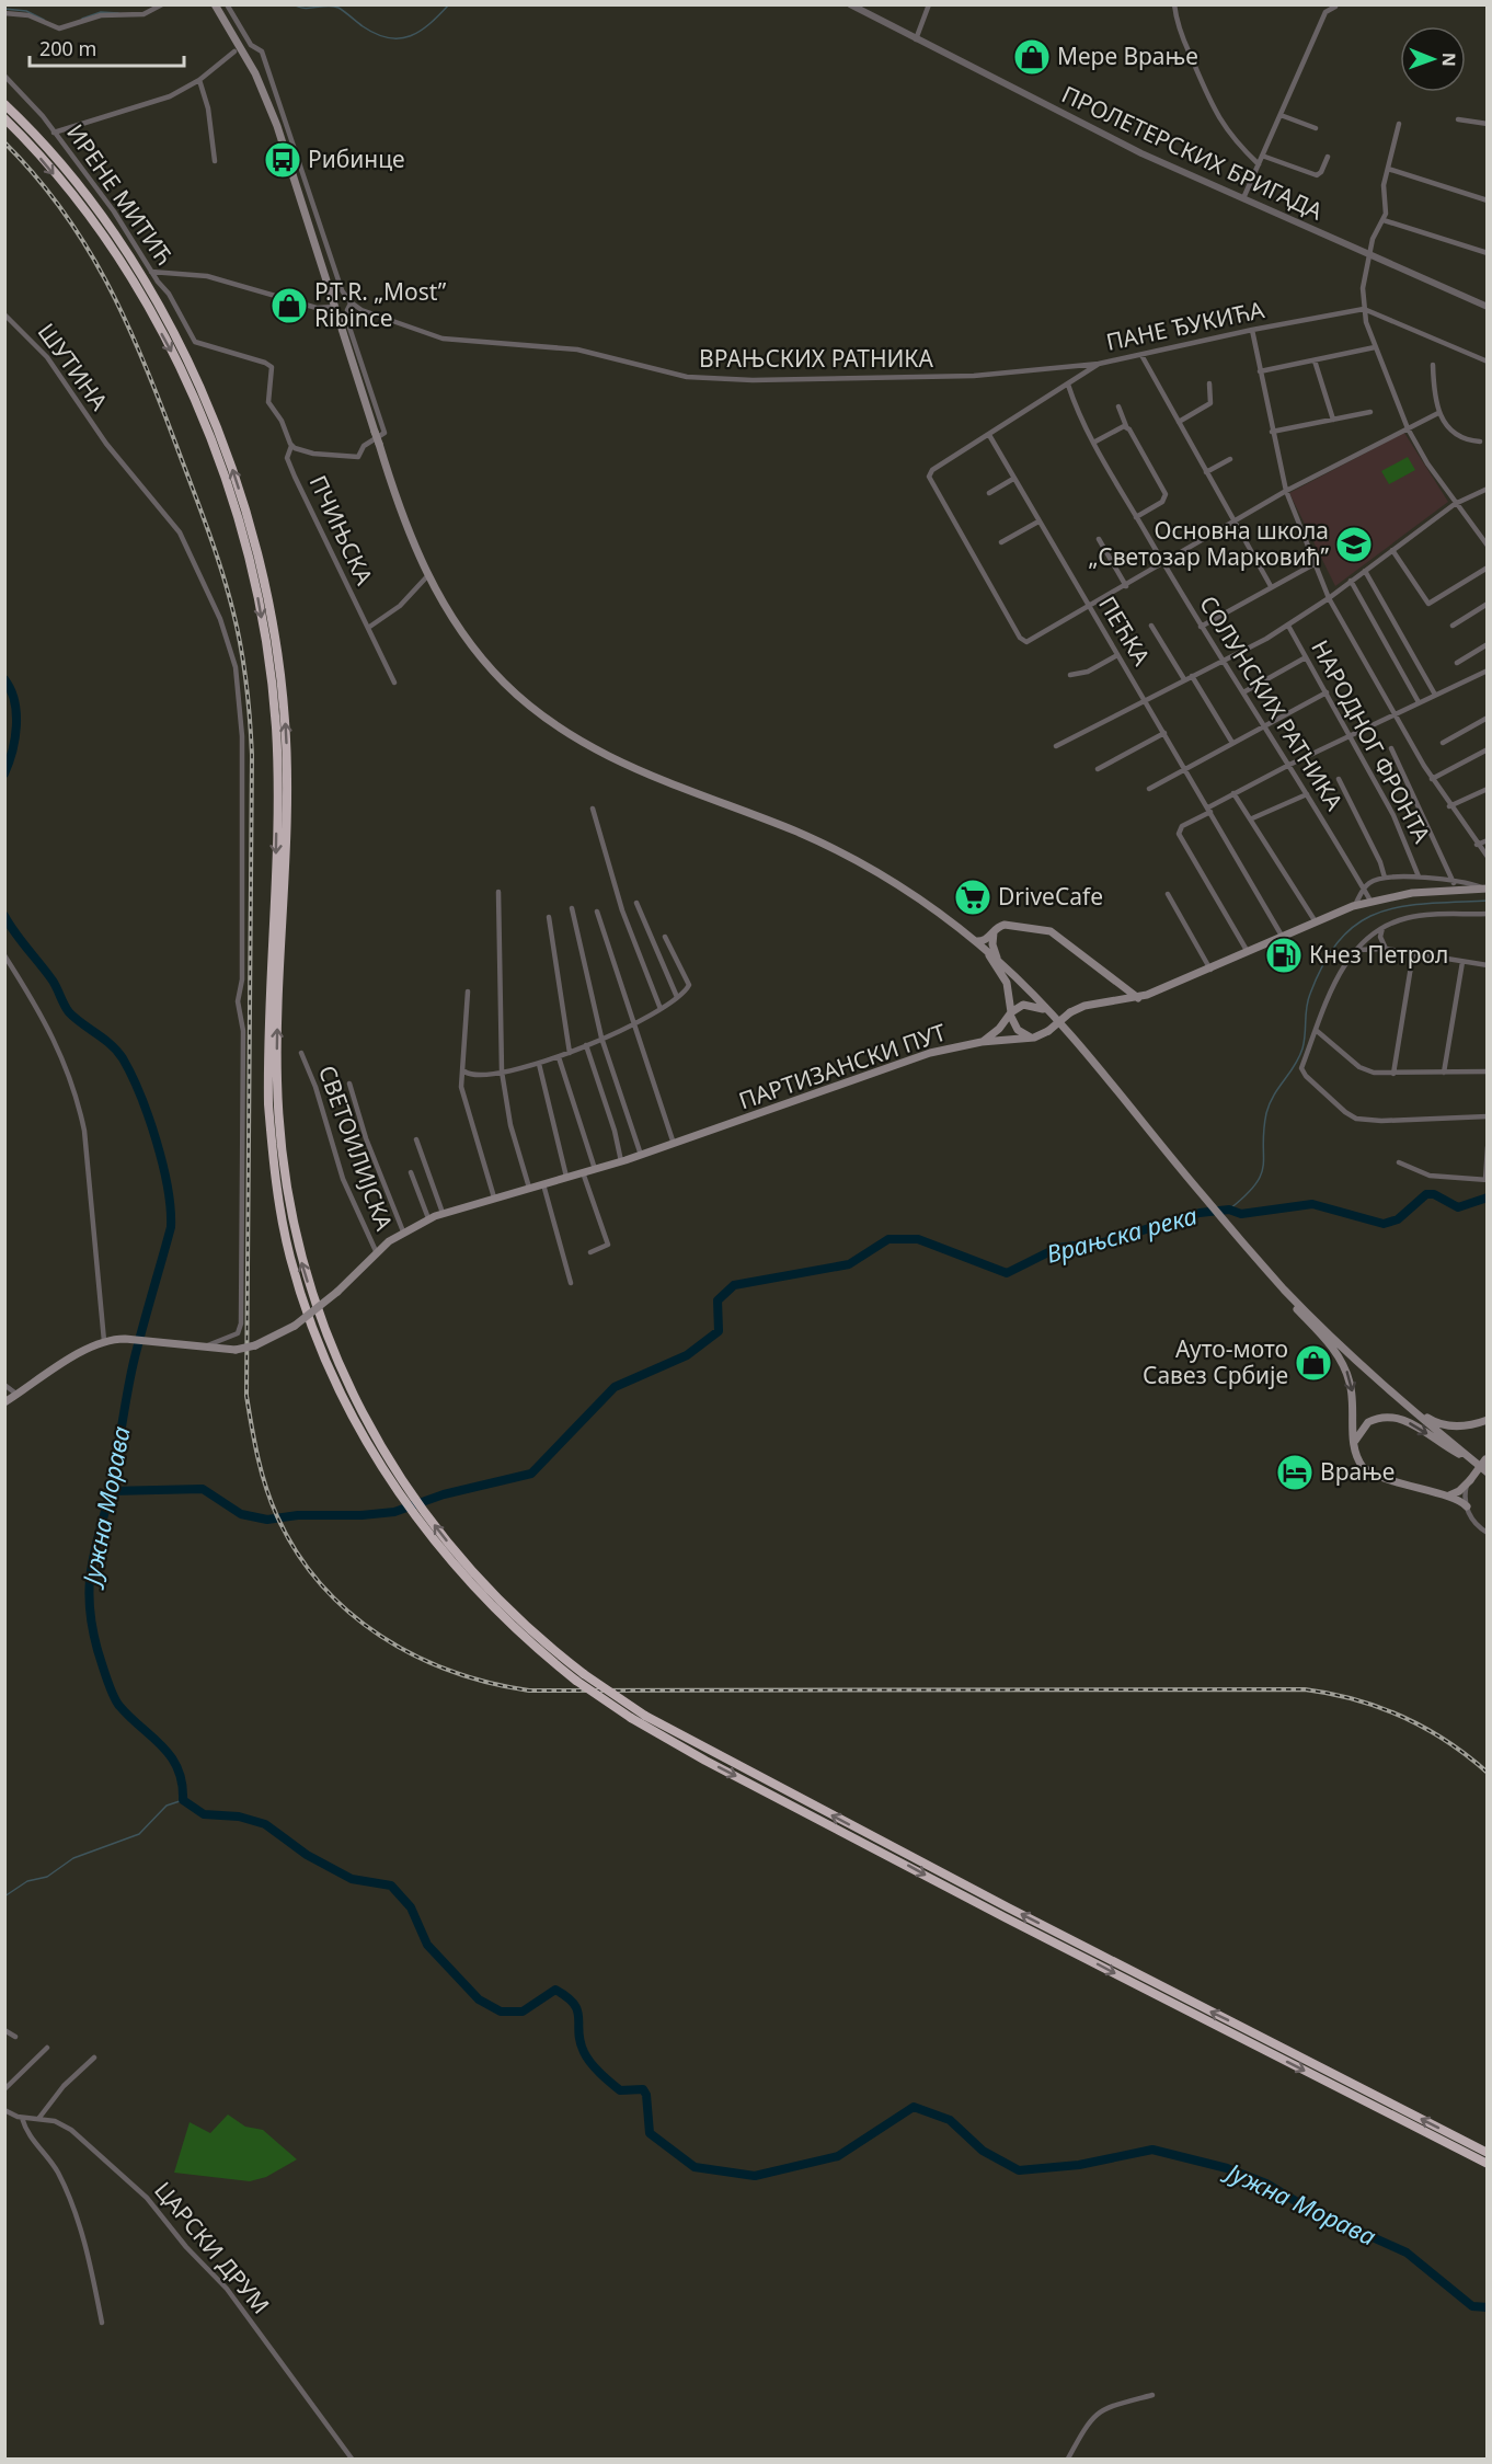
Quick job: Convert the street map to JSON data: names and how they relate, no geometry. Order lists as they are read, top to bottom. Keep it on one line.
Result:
{"streets":{"main road":["ПАРТИЗАНСКИ ПУТ"],"street":["ПРОЛЕТЕРСКИХ БРИГАДА","ИРЕНЕ МИТИЋ","ПАНЕ ЂУКИЋА","ВРАЊСКИХ РАТНИКА","ШУТИНА","ПЧИЊСКА","ПЕЋКА","СОЛУНСКИХ РАТНИКА","НАРОДНОГ ФРОНТА","СВЕТОИЛИЈСКА","ЦАРСКИ ДРУМ"]},"crossings":[["ИРЕНЕ МИТИЋ","ПЧИЊСКА"],["ПАНЕ ЂУКИЋА","ВРАЊСКИХ РАТНИКА"],["ПАНЕ ЂУКИЋА","ПЕЋКА"],["ПАНЕ ЂУКИЋА","СОЛУНСКИХ РАТНИКА"],["ШУТИНА","ПАРТИЗАНСКИ ПУТ"],["ПЕЋКА","ПАРТИЗАНСКИ ПУТ"],["СОЛУНСКИХ РАТНИКА","ПАРТИЗАНСКИ ПУТ"],["НАРОДНОГ ФРОНТА","ПАРТИЗАНСКИ ПУТ"],["ПАРТИЗАНСКИ ПУТ","СВЕТОИЛИЈСКА"]],"water":["Врањска река","Јужна Морава"],"places":{"shop":["Мере Врање","P.T.R. „Most” Ribince","Ауто-мото Савез Србије"],"bus stop":["Рибинце"],"school or university":["Основна школа „Светозар Марковић”"],"supermarket":["DriveCafe"],"fuel station":["Кнез Петрол"],"hotel":["Врање"]},"scale_bar":"200 m","north":"right"}
